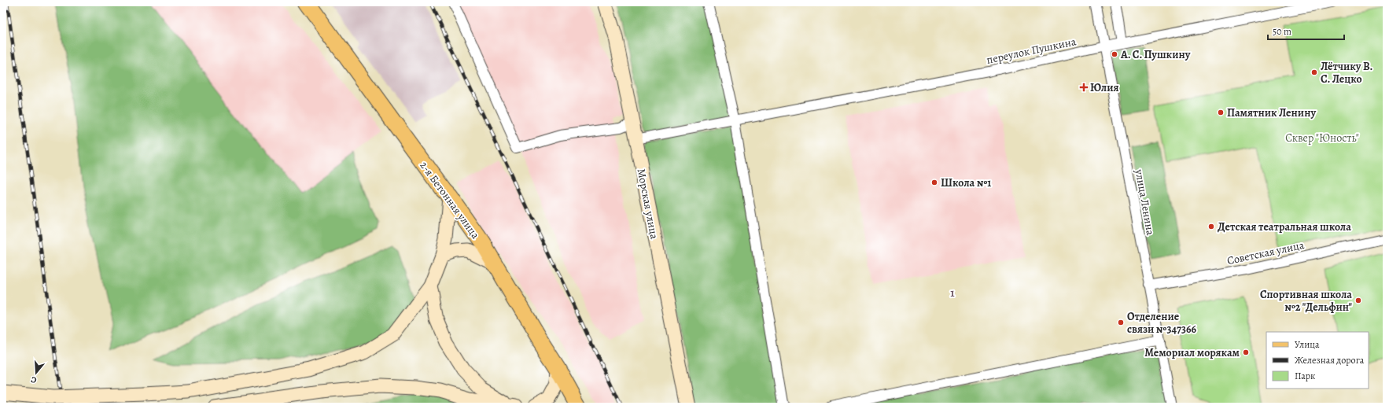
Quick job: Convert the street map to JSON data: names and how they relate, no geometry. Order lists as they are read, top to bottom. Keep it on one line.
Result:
{"streets":{"main road":["2-я Бетонная улица","Морская улица"],"street":["переулок Пушкина","улица Ленина","Советская улица"]},"crossings":[["переулок Пушкина","улица Ленина"],["переулок Пушкина","Морская улица"],["улица Ленина","Советская улица"]],"districts":["1"],"parks":["Сквер \"Юность\""],"places":{"other":["А. С. Пушкину","Лётчику В. С. Лецко","Памятник Ленину","Школа №1","Детская театральная школа","Спортивная школа №2 \"Дельфин\"","Отделение связи №347366","Мемориал морякам"],"health":["Юлия"]},"legend":["Улица","Железная дорога","Парк"],"scale_bar":"50 m","north":"bottom"}
